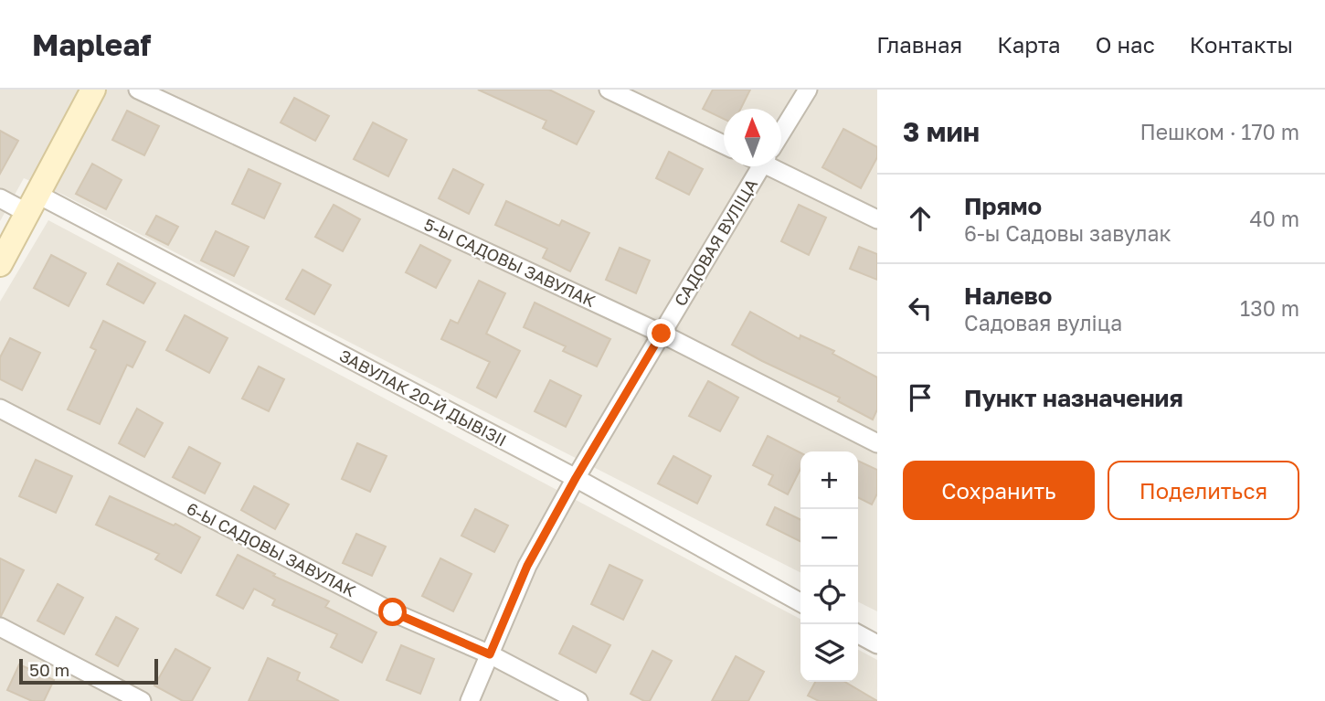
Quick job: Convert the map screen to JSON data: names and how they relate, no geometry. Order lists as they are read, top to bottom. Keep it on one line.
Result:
{"streets":{"street":["САДОВАЯ ВУЛІЦА","5-Ы САДОВЫ ЗАВУЛАК","ЗАВУЛАК 20-Й ДЫВІЗІІ","6-Ы САДОВЫ ЗАВУЛАК"]},"crossings":[["САДОВАЯ ВУЛІЦА","5-Ы САДОВЫ ЗАВУЛАК"],["САДОВАЯ ВУЛІЦА","ЗАВУЛАК 20-Й ДЫВІЗІІ"],["САДОВАЯ ВУЛІЦА","6-Ы САДОВЫ ЗАВУЛАК"]],"scale_bar":"50 m","north":"top","page":{"header":"Mapleaf","nav":["Главная","Карта","О нас","Контакты"],"heading":["3 мин","Пешком · 170 m"],"list":[["Прямо","6-ы Садовы завулак","40 m"],["Налево","Садовая вуліца","130 m"],"Пункт назначения"],"buttons":["Сохранить","Поделиться"],"map_buttons":["+","−"],"scale":"50 m"}}
